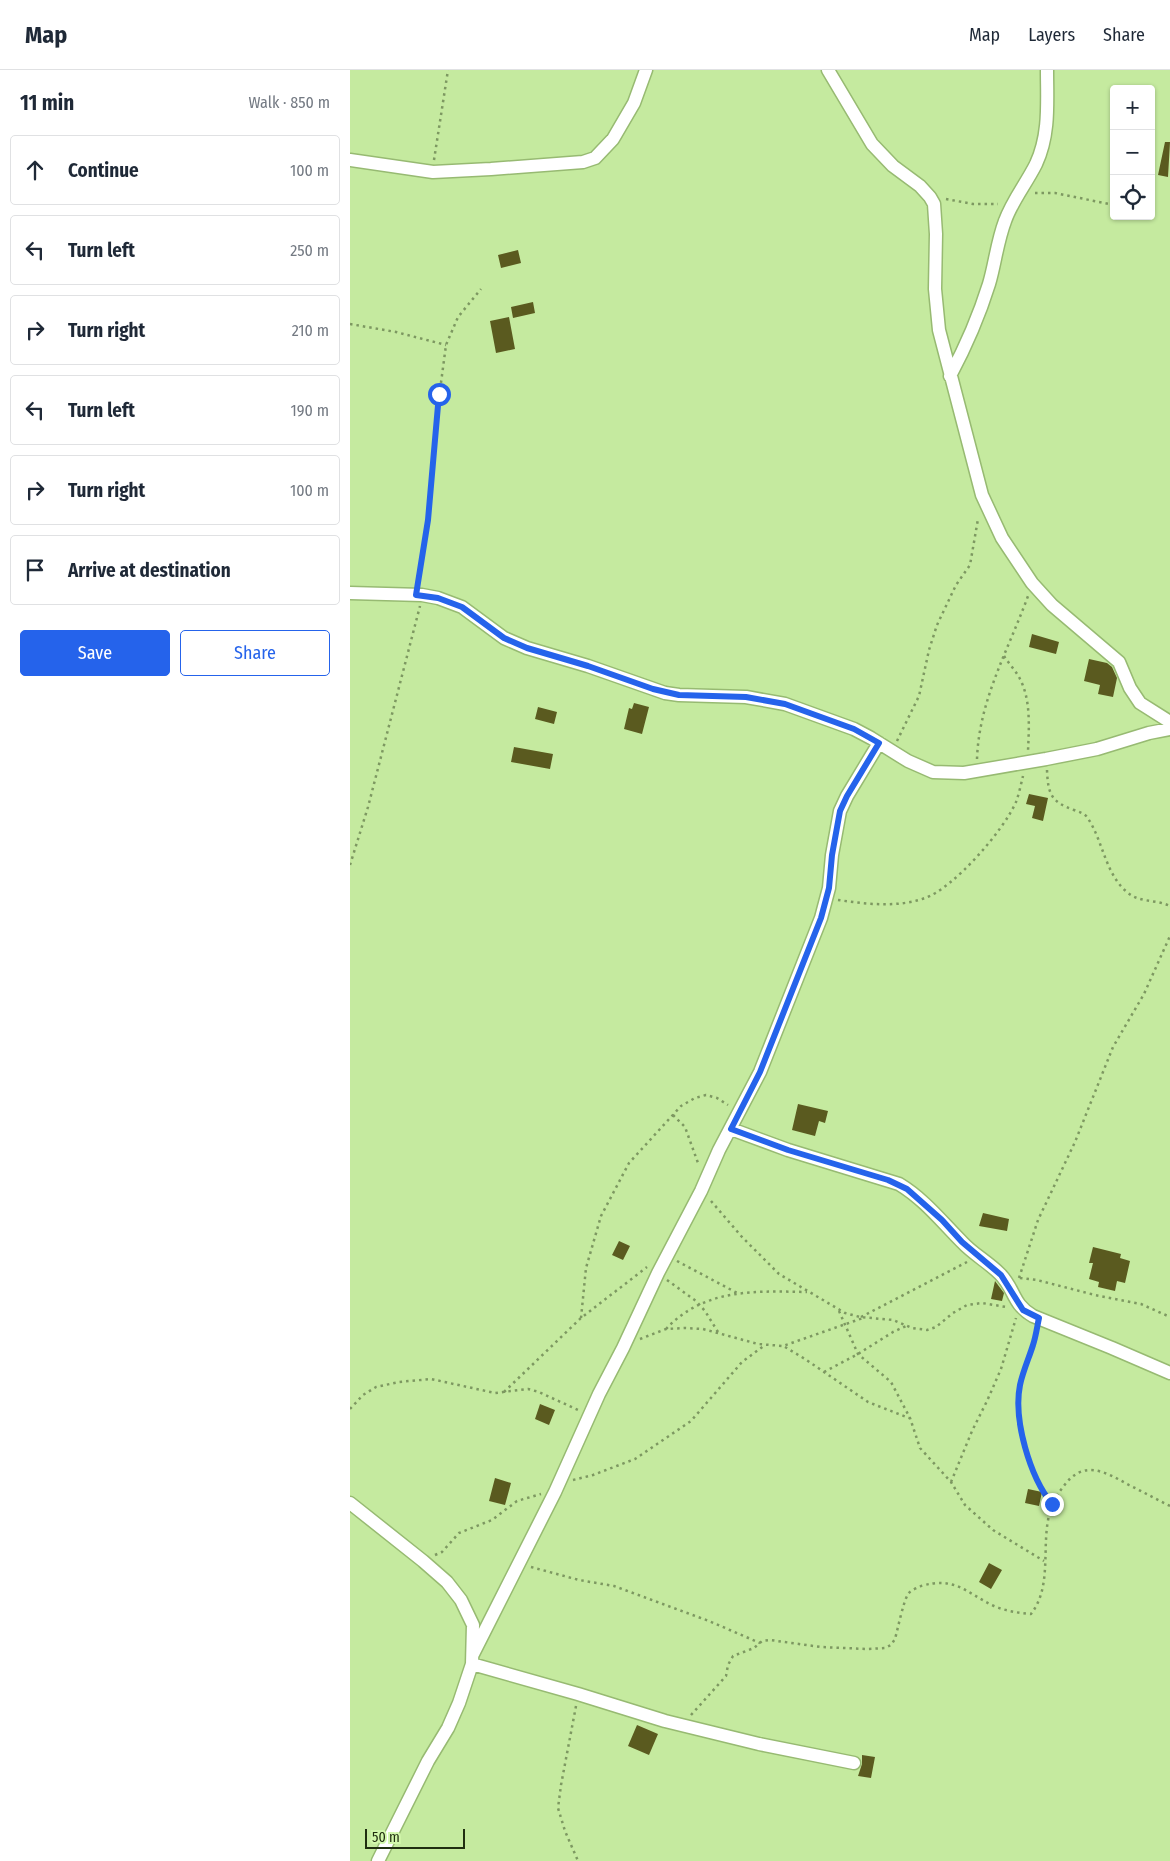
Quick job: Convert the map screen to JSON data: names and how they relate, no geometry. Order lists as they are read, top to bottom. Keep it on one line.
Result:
{"scale_bar":"50 m","page":{"header":"Map","nav":["Map","Layers","Share"],"heading":["11 min","Walk · 850 m"],"map_buttons":["+","−"],"list":[["Continue","100 m"],["Turn left","250 m"],["Turn right","210 m"],["Turn left","190 m"],["Turn right","100 m"],"Arrive at destination"],"buttons":["Save","Share"],"scale":"50 m"}}
